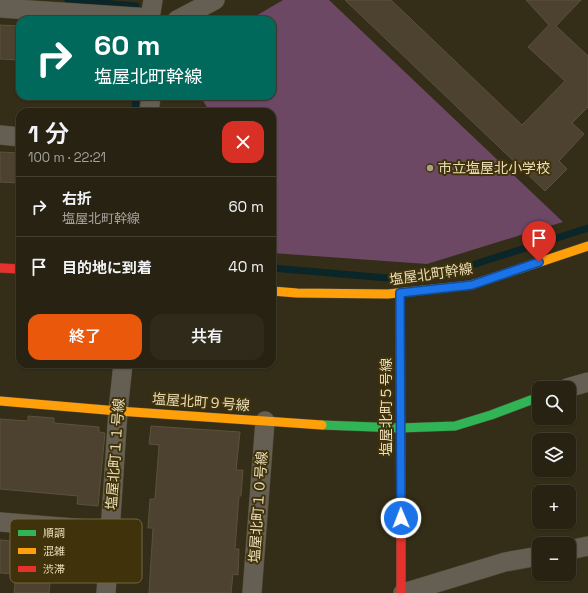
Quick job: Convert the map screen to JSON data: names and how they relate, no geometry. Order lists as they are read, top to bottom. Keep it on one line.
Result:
{"streets":{"street":["塩屋北町幹線","塩屋北町９号線","塩屋北町５号線","塩屋北町１１号線","塩屋北町１０号線"]},"crossings":[["塩屋北町幹線","塩屋北町５号線"],["塩屋北町９号線","塩屋北町５号線"],["塩屋北町９号線","塩屋北町１１号線"],["塩屋北町９号線","塩屋北町１０号線"]],"places":["市立塩屋北小学校"],"legend":["順調","混雑","渋滞"],"page":{"turn":["60 m","塩屋北町幹線"],"heading":["1 分","100 m · 22:21"],"list":[{"name":"右折","note":"塩屋北町幹線","value":"60 m"},{"name":"目的地に到着","value":"40 m"}],"buttons":["終了","共有"],"map_buttons":["+","−"]}}
